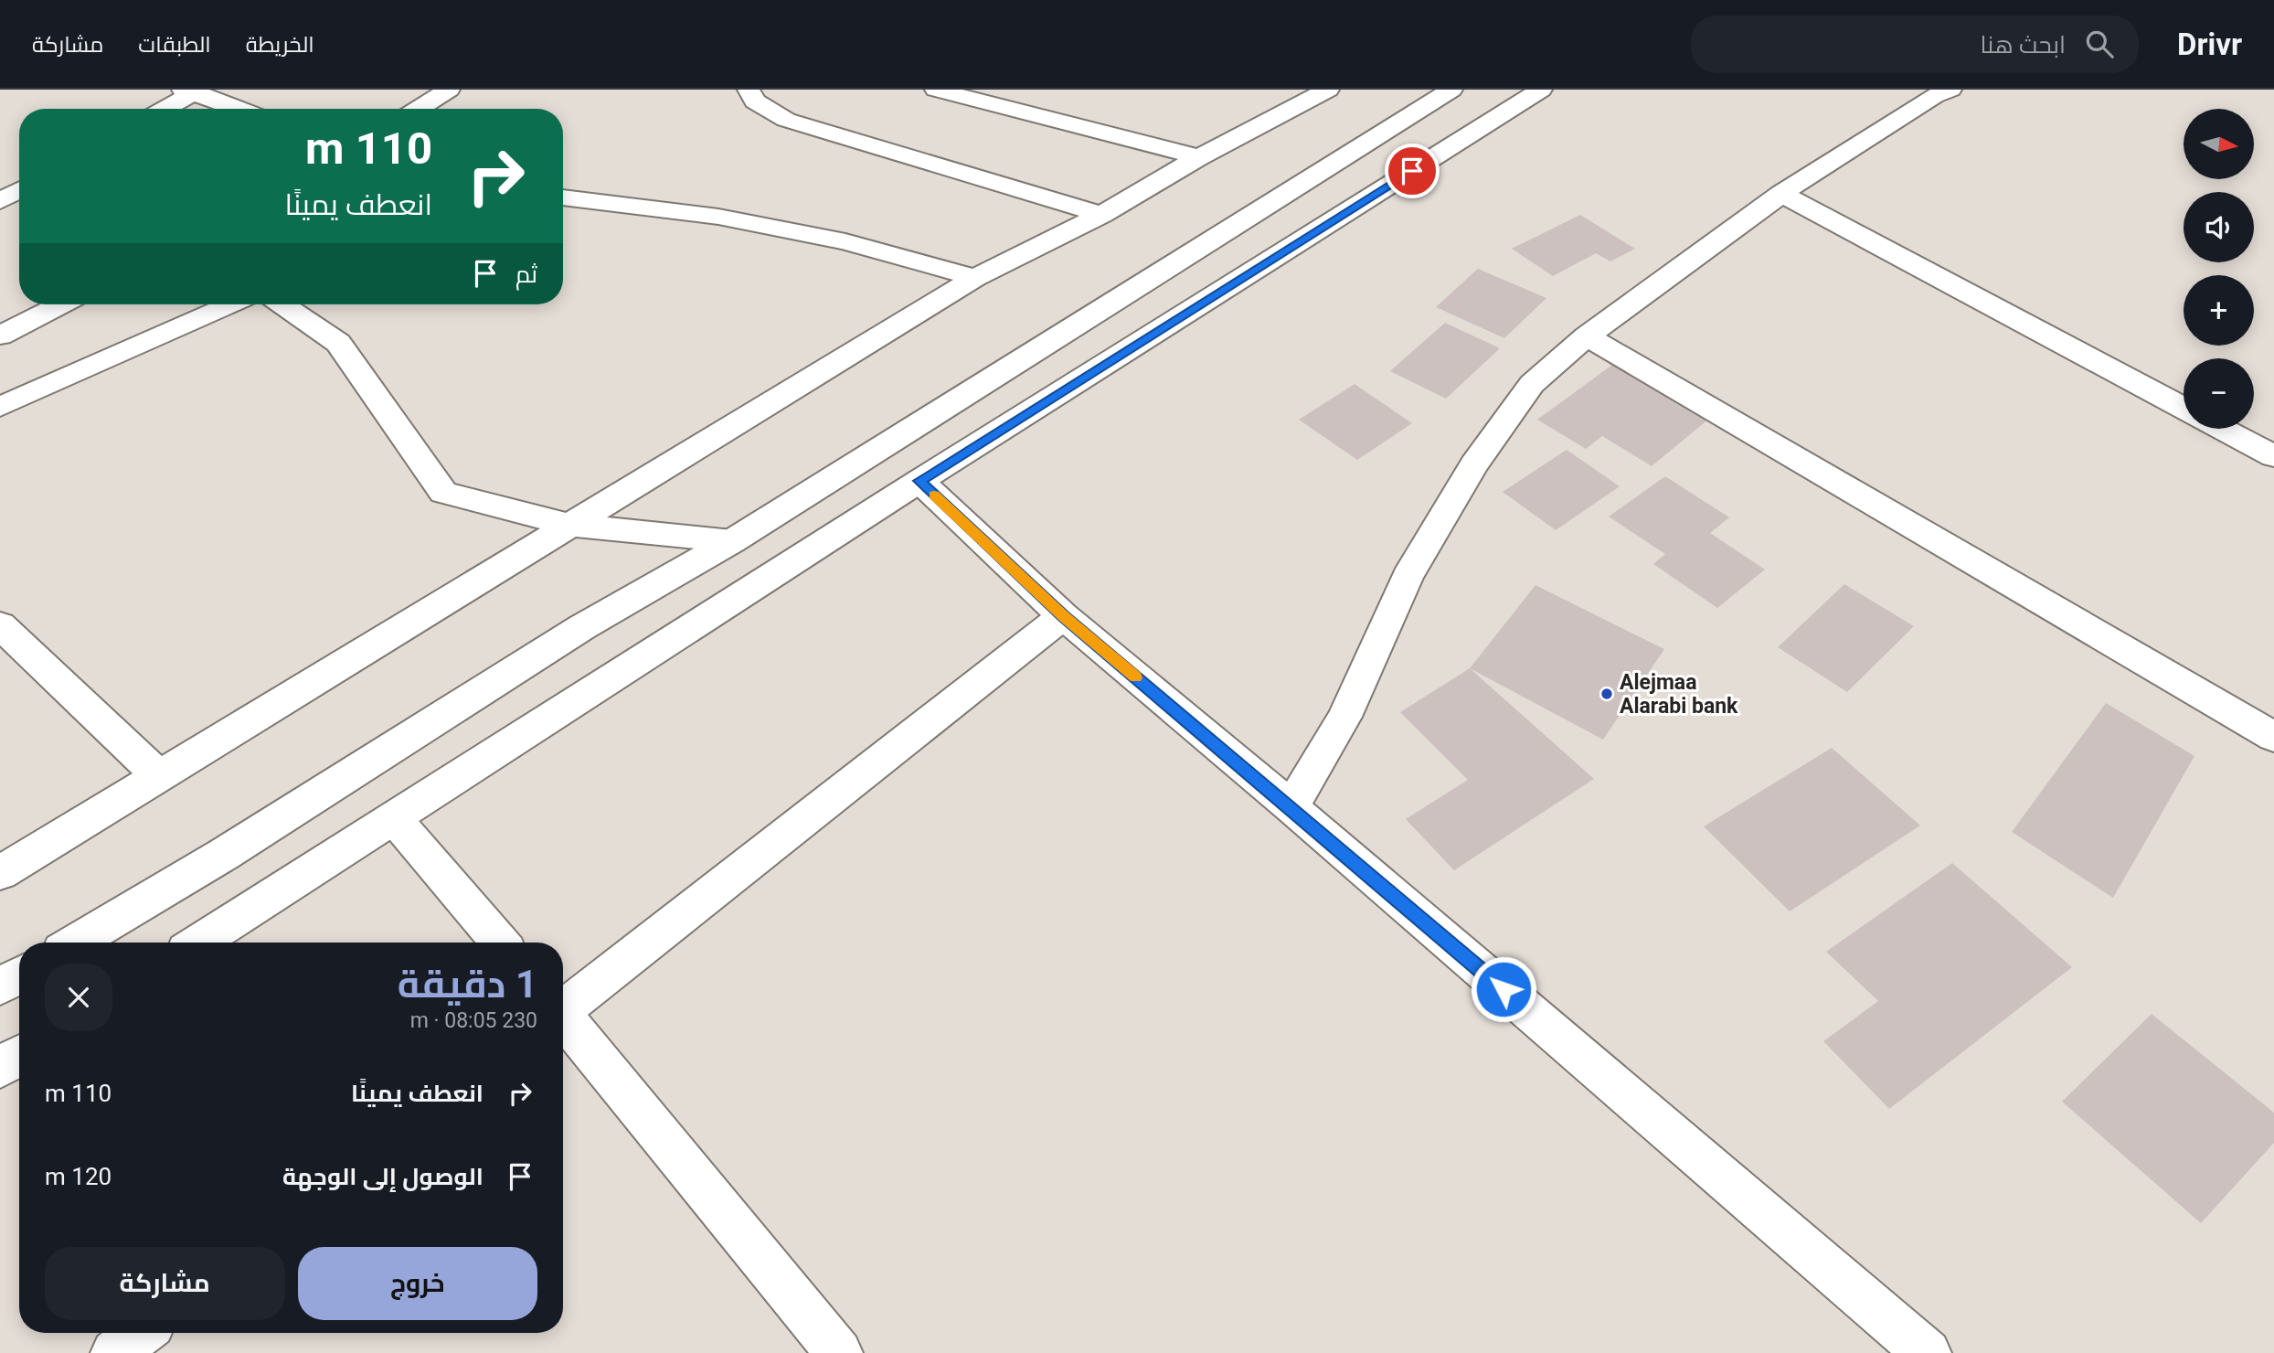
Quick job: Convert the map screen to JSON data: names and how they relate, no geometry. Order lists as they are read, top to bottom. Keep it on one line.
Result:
{"places":["Alejmaa Alarabi bank"],"north":"right","page":{"header":"Drivr","search":"ابحث هنا","nav":["الخريطة","الطبقات","مشاركة"],"map_buttons":["+","−"],"turn":["110 m","انعطف يمينًا"],"then":"ثم","heading":["1 دقيقة","230 m · 08:05"],"list":[{"name":"انعطف يمينًا","value":"110 m"},{"name":"الوصول إلى الوجهة","value":"120 m"}],"buttons":["خروج","مشاركة"]}}
